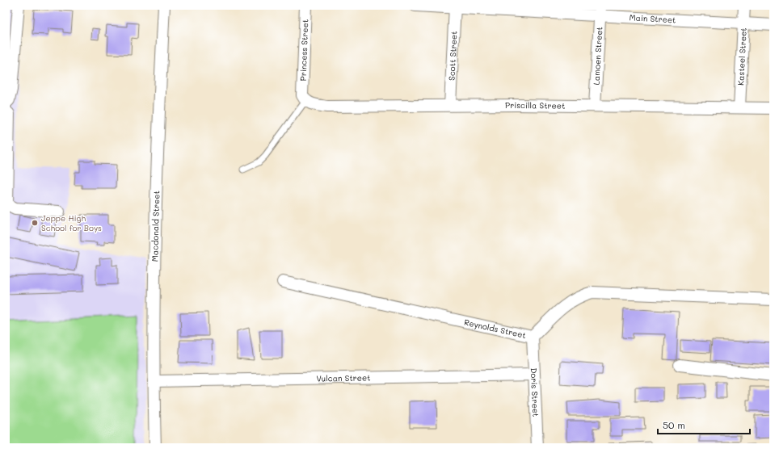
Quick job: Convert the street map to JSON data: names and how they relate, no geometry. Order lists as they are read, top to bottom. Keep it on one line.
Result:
{"streets":{"street":["Main Street","Princess Street","Scott Street","Lamoen Street","Kasteel Street","Priscilla Street","Macdonald Street","Reynolds Street","Vulcan Street","Doris Street"]},"crossings":[["Main Street","Scott Street"],["Main Street","Lamoen Street"],["Main Street","Kasteel Street"],["Princess Street","Priscilla Street"],["Scott Street","Priscilla Street"],["Lamoen Street","Priscilla Street"],["Kasteel Street","Priscilla Street"],["Macdonald Street","Vulcan Street"],["Reynolds Street","Doris Street"],["Vulcan Street","Doris Street"]],"places":["Jeppe High School for Boys"],"scale_bar":"50 m"}
